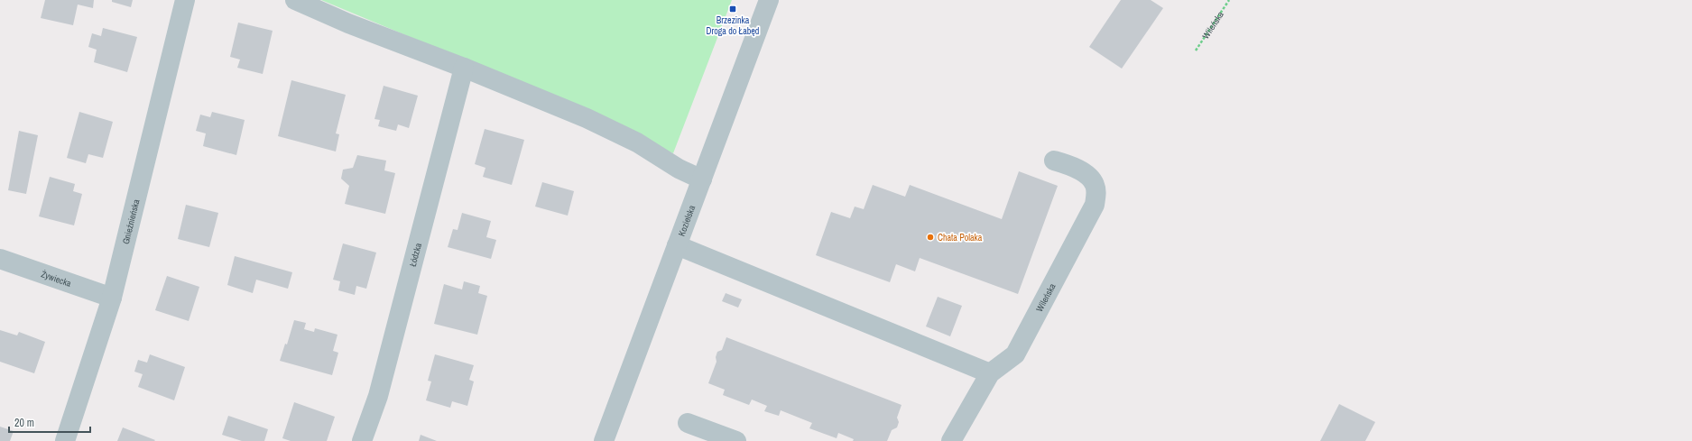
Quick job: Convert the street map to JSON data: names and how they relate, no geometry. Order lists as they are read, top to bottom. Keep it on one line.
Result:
{"streets":{"street":["Wileńska","Kozielska","Gnieźnieńska","Łódzka","Żywiecka"]},"crossings":[["Gnieźnieńska","Żywiecka"]],"places":{"transit":["Brzezinka Droga do Łabęd"],"other":["Chata Polaka"]},"scale_bar":"20 m"}
